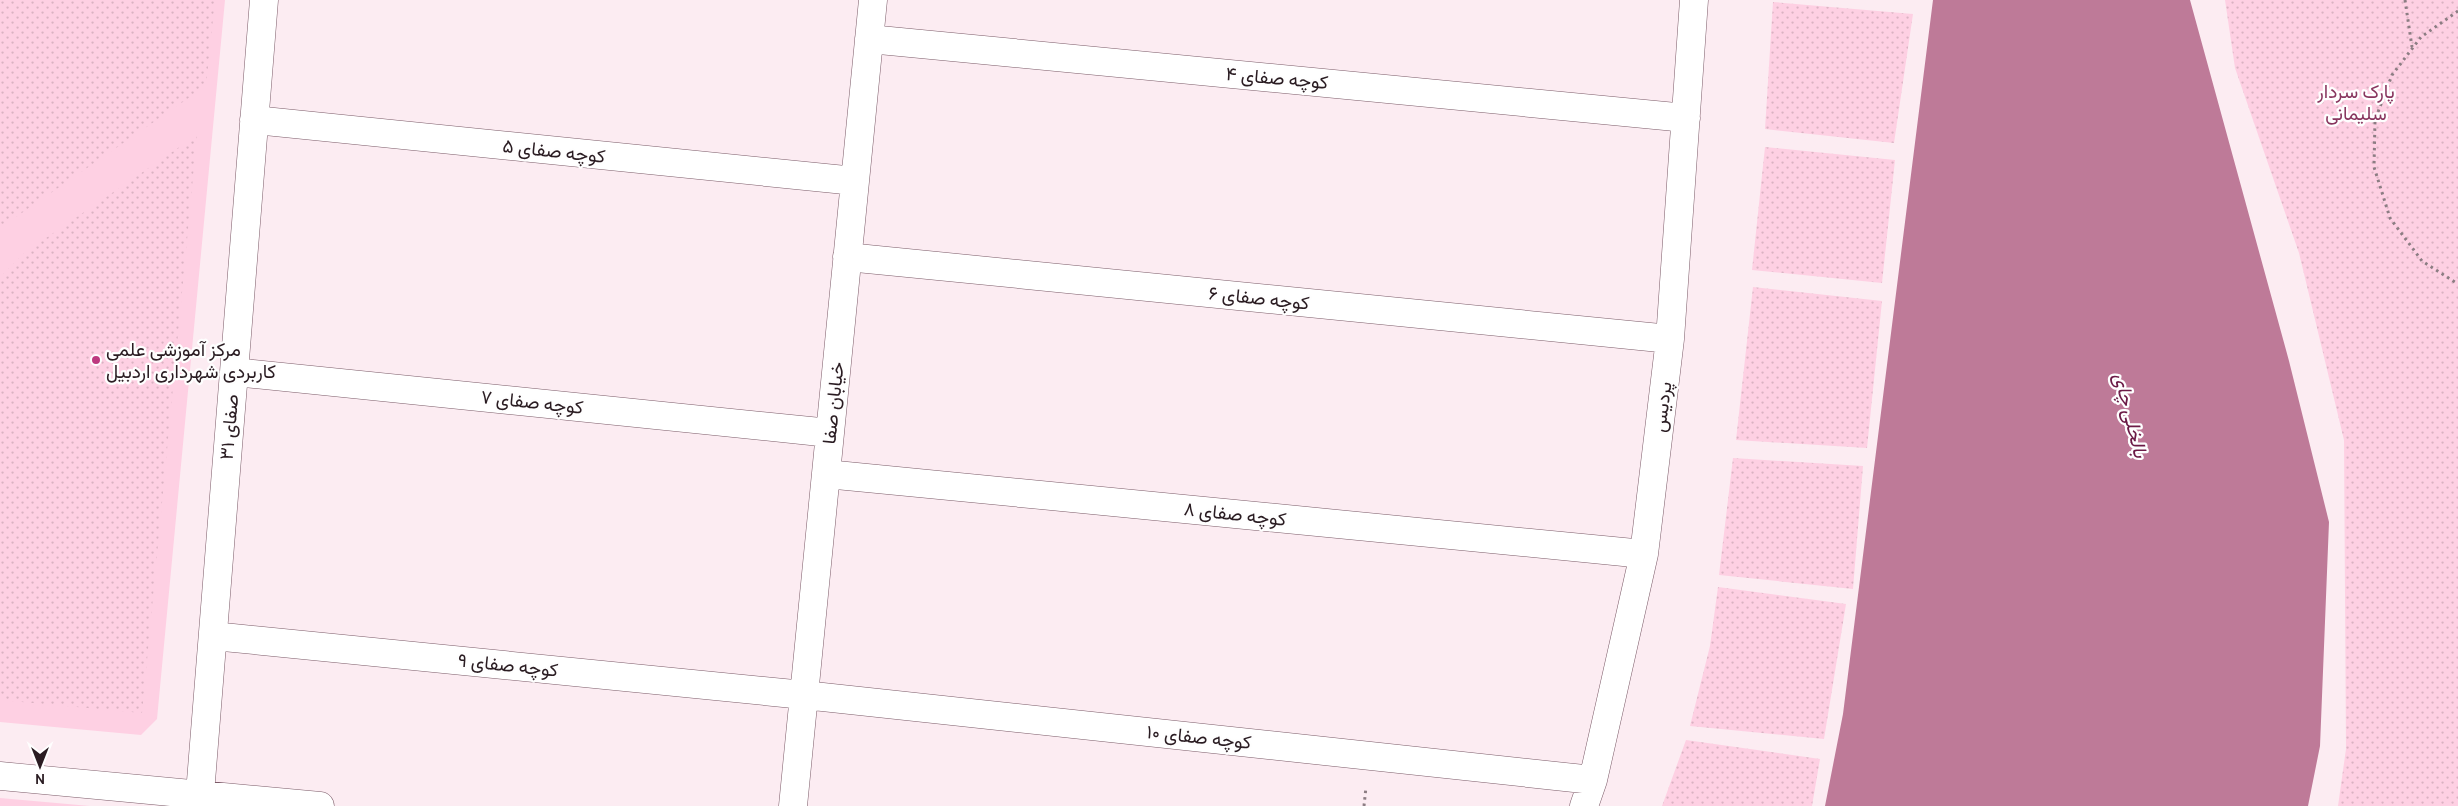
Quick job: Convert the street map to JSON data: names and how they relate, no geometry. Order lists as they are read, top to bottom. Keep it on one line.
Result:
{"streets":{"street":["کوچه صفای ۴","کوچه صفای ۵","کوچه صفای ۶","کوچه صفای ۷","خیابان صفا","پردیس","صفای ۳۱","کوچه صفای ۸","کوچه صفای ۹","کوچه صفای ۱۰"]},"crossings":[["کوچه صفای ۴","خیابان صفا"],["کوچه صفای ۴","پردیس"],["کوچه صفای ۵","خیابان صفا"],["کوچه صفای ۵","صفای ۳۱"],["کوچه صفای ۶","خیابان صفا"],["کوچه صفای ۶","پردیس"],["کوچه صفای ۷","خیابان صفا"],["کوچه صفای ۷","صفای ۳۱"],["خیابان صفا","کوچه صفای ۸"],["خیابان صفا","کوچه صفای ۹"],["خیابان صفا","کوچه صفای ۱۰"],["پردیس","کوچه صفای ۸"],["پردیس","کوچه صفای ۱۰"],["صفای ۳۱","کوچه صفای ۹"],["کوچه صفای ۹","کوچه صفای ۱۰"]],"water":["بالخلی چای"],"parks":["پارک سردار سلیمانی"],"places":["مرکز آموزشی علمی کاربردی شهرداری اردبیل"],"north":"bottom"}
